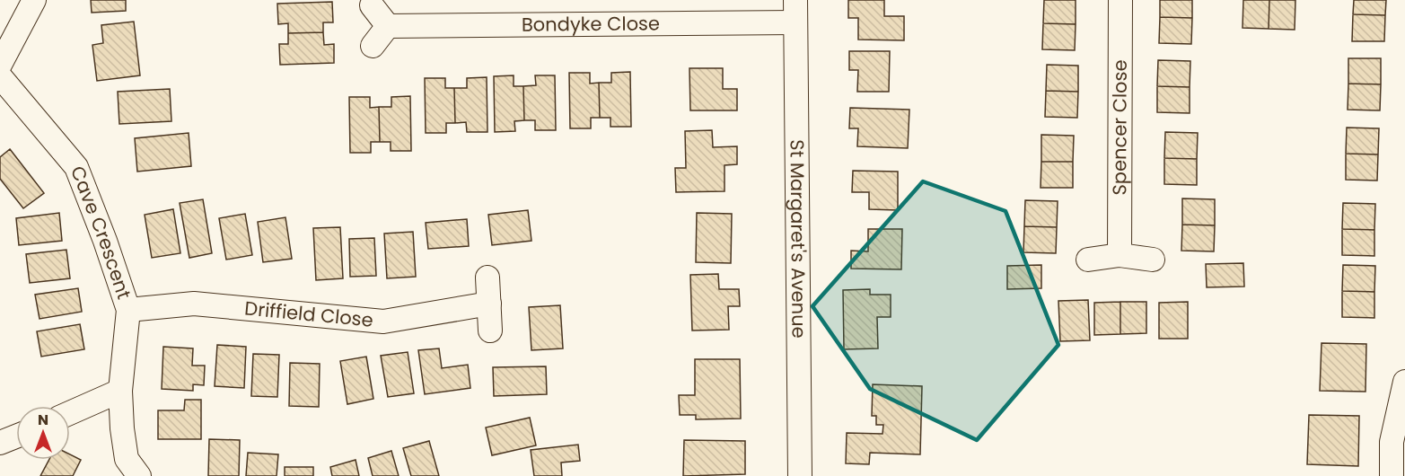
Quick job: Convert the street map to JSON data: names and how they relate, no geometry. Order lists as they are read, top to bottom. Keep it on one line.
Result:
{"streets":{"street":["Bondyke Close","Spencer Close","Cave Crescent","St Margaret's Avenue","Driffield Close"]},"crossings":[["Bondyke Close","St Margaret's Avenue"],["Cave Crescent","Driffield Close"]],"north":"top"}
